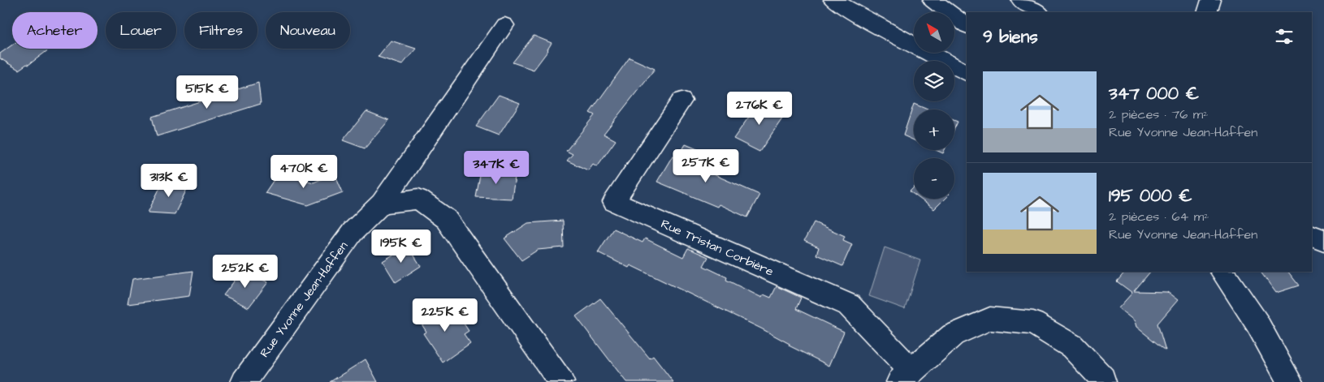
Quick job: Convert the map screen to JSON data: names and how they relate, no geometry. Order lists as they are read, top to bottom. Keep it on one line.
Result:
{"streets":{"street":["Rue Tristan Corbière","Rue Yvonne Jean-Haffen"]},"north":"top left","page":{"map_buttons":["+","−"],"chip":["Acheter","Louer","Filtres","Nouveau"],"heading":"9 biens","list":[{"name":"347 000 €","note":"2 pièces · 76 m² · Rue Yvonne Jean-Haffen"},{"name":"195 000 €","note":"2 pièces · 64 m² · Rue Yvonne Jean-Haffen"}],"price":["515K €","276K €","257K €","347K €","470K €","313K €","195K €","252K €","225K €"]}}
